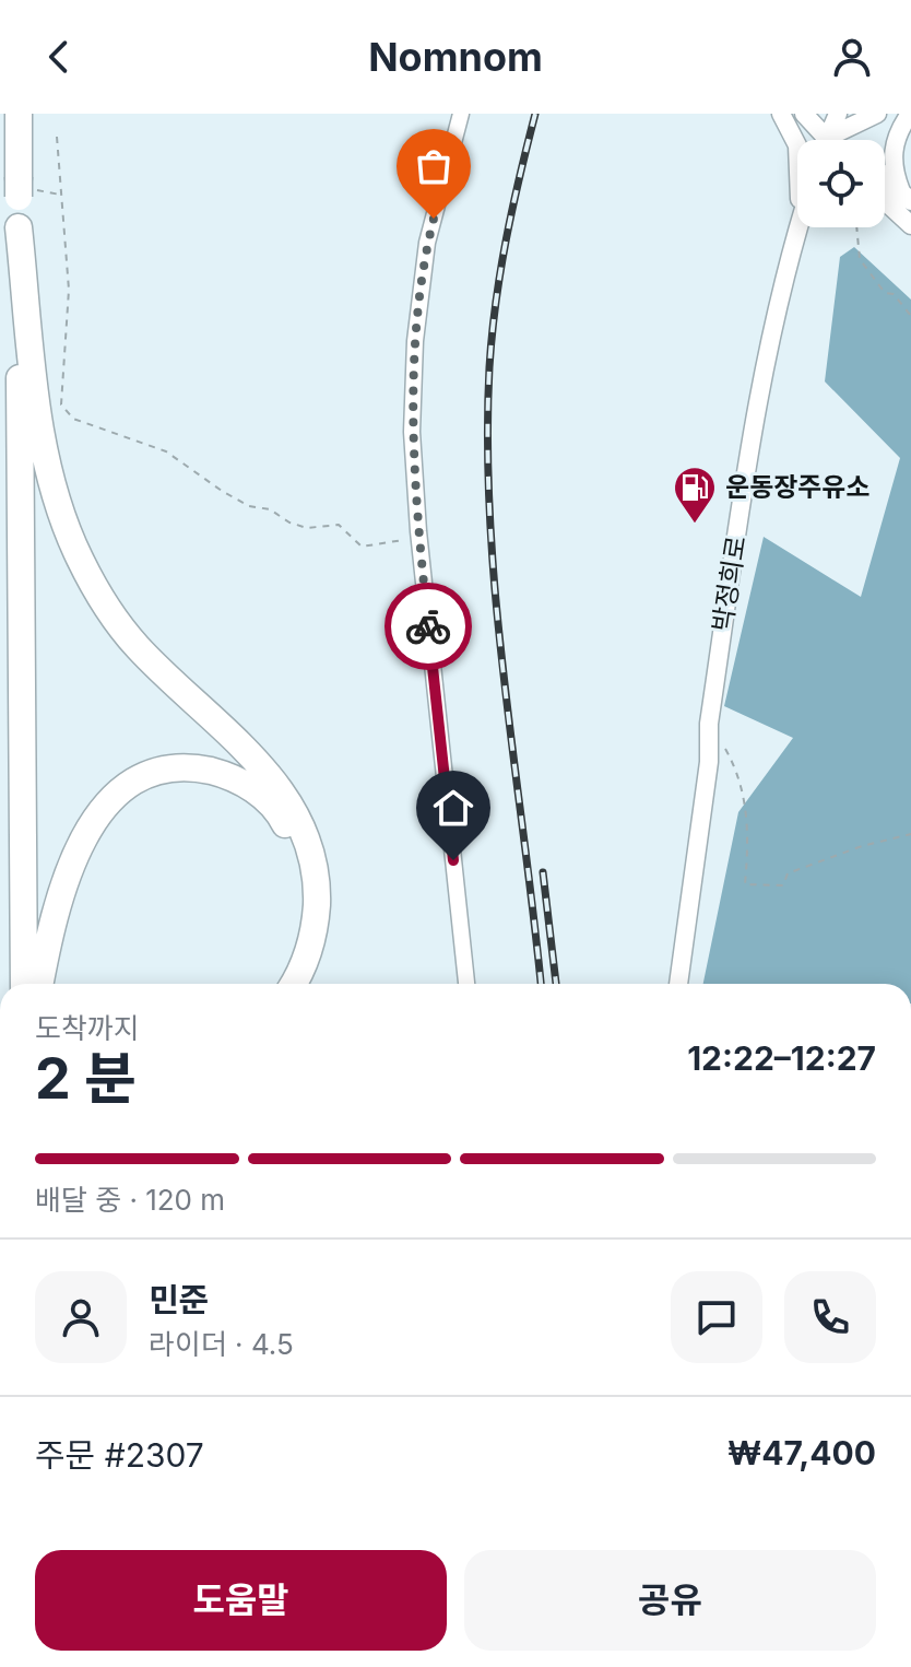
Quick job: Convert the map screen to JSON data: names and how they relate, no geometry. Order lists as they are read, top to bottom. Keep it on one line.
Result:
{"streets":{"street":["박정희로"]},"places":{"fuel station":["운동장주유소"]},"page":{"header":"Nomnom","heading":["2 분","도착까지","12:22–12:27"],"panel":["민준","라이더 · 4.5","주문 #2307","₩47,400"],"bar":"배달 중 · 120 m","buttons":["도움말","공유"]}}
